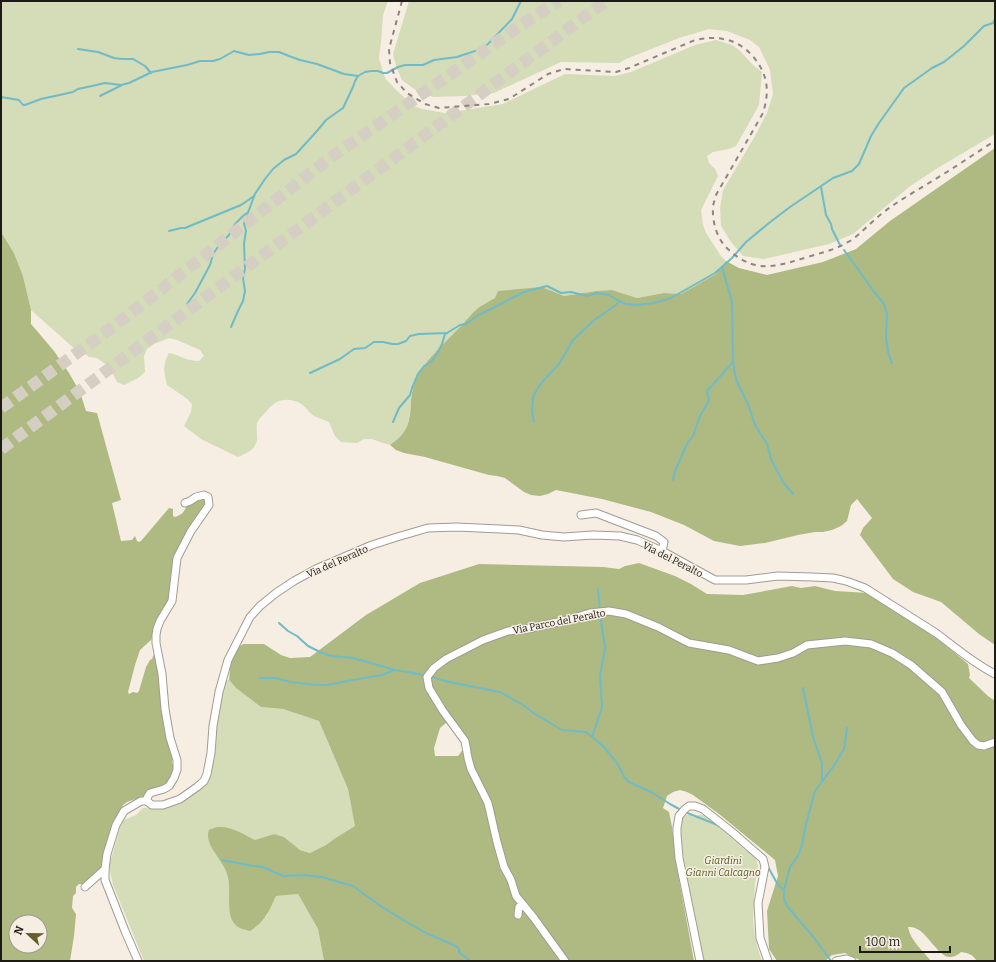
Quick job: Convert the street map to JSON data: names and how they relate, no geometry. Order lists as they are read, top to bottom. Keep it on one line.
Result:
{"streets":{"street":["Via del Peralto","Via Parco del Peralto"]},"parks":["Giardini Gianni Calcagno"],"scale_bar":"100 m","north":"left"}
